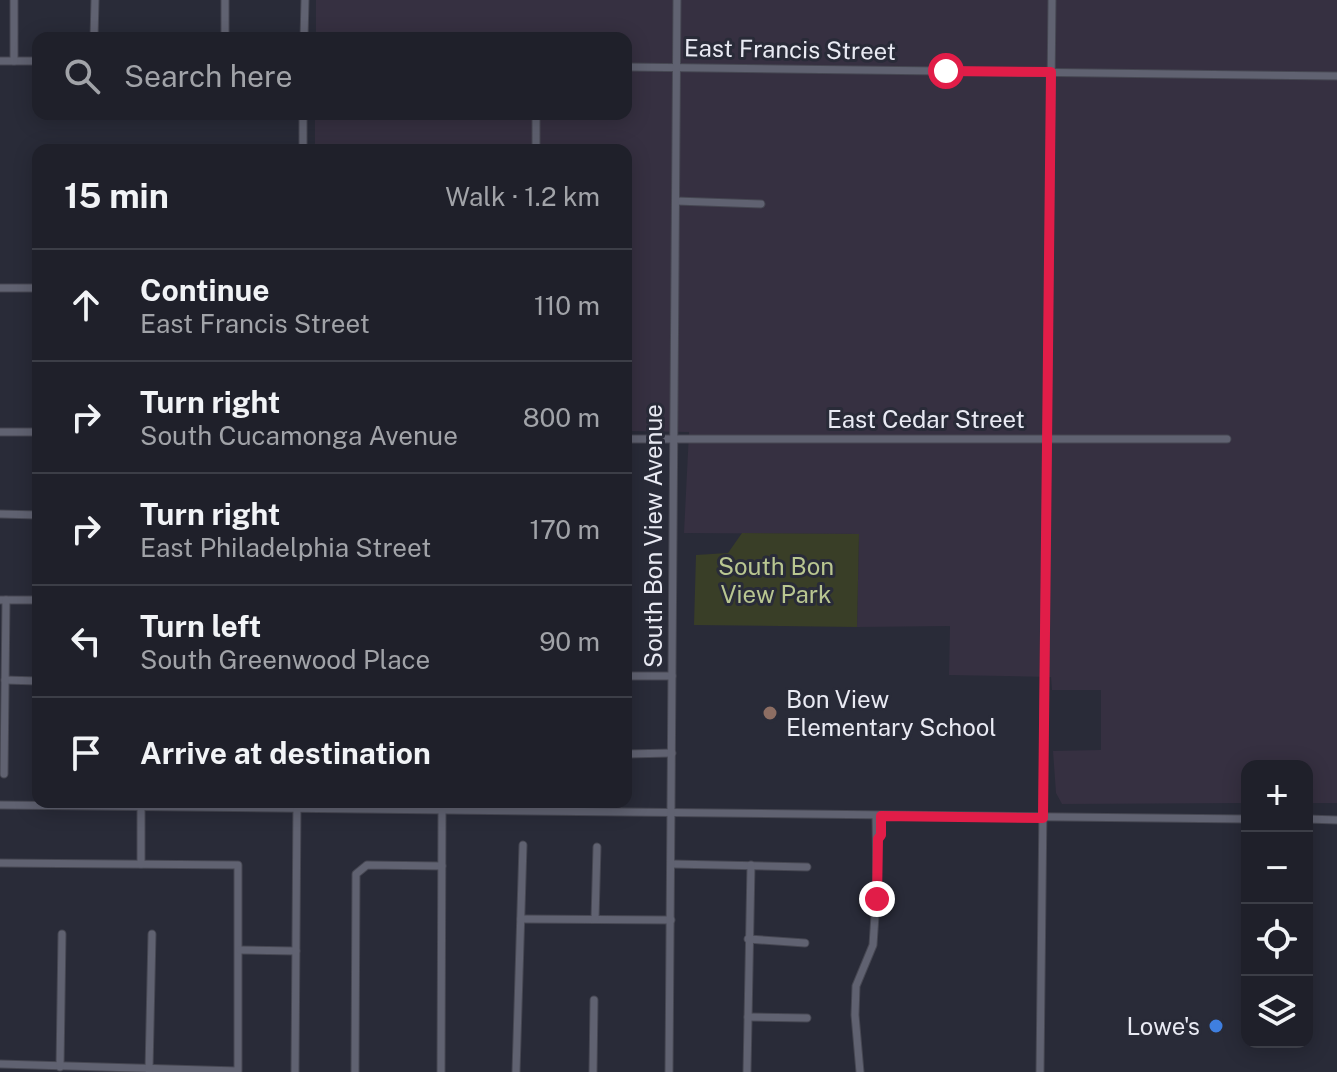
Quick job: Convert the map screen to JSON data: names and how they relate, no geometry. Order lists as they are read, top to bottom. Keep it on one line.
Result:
{"streets":{"street":["East Francis Street","East Cedar Street","South Bon View Avenue"]},"crossings":[["East Francis Street","South Bon View Avenue"],["East Cedar Street","South Bon View Avenue"]],"parks":["South Bon View Park"],"places":["Bon View Elementary School","Lowe's"],"page":{"search":"Search here","heading":["15 min","Walk · 1.2 km"],"list":[["Continue","East Francis Street","110 m"],["Turn right","South Cucamonga Avenue","800 m"],["Turn right","East Philadelphia Street","170 m"],["Turn left","South Greenwood Place","90 m"],"Arrive at destination"],"map_buttons":["+","−"]}}
